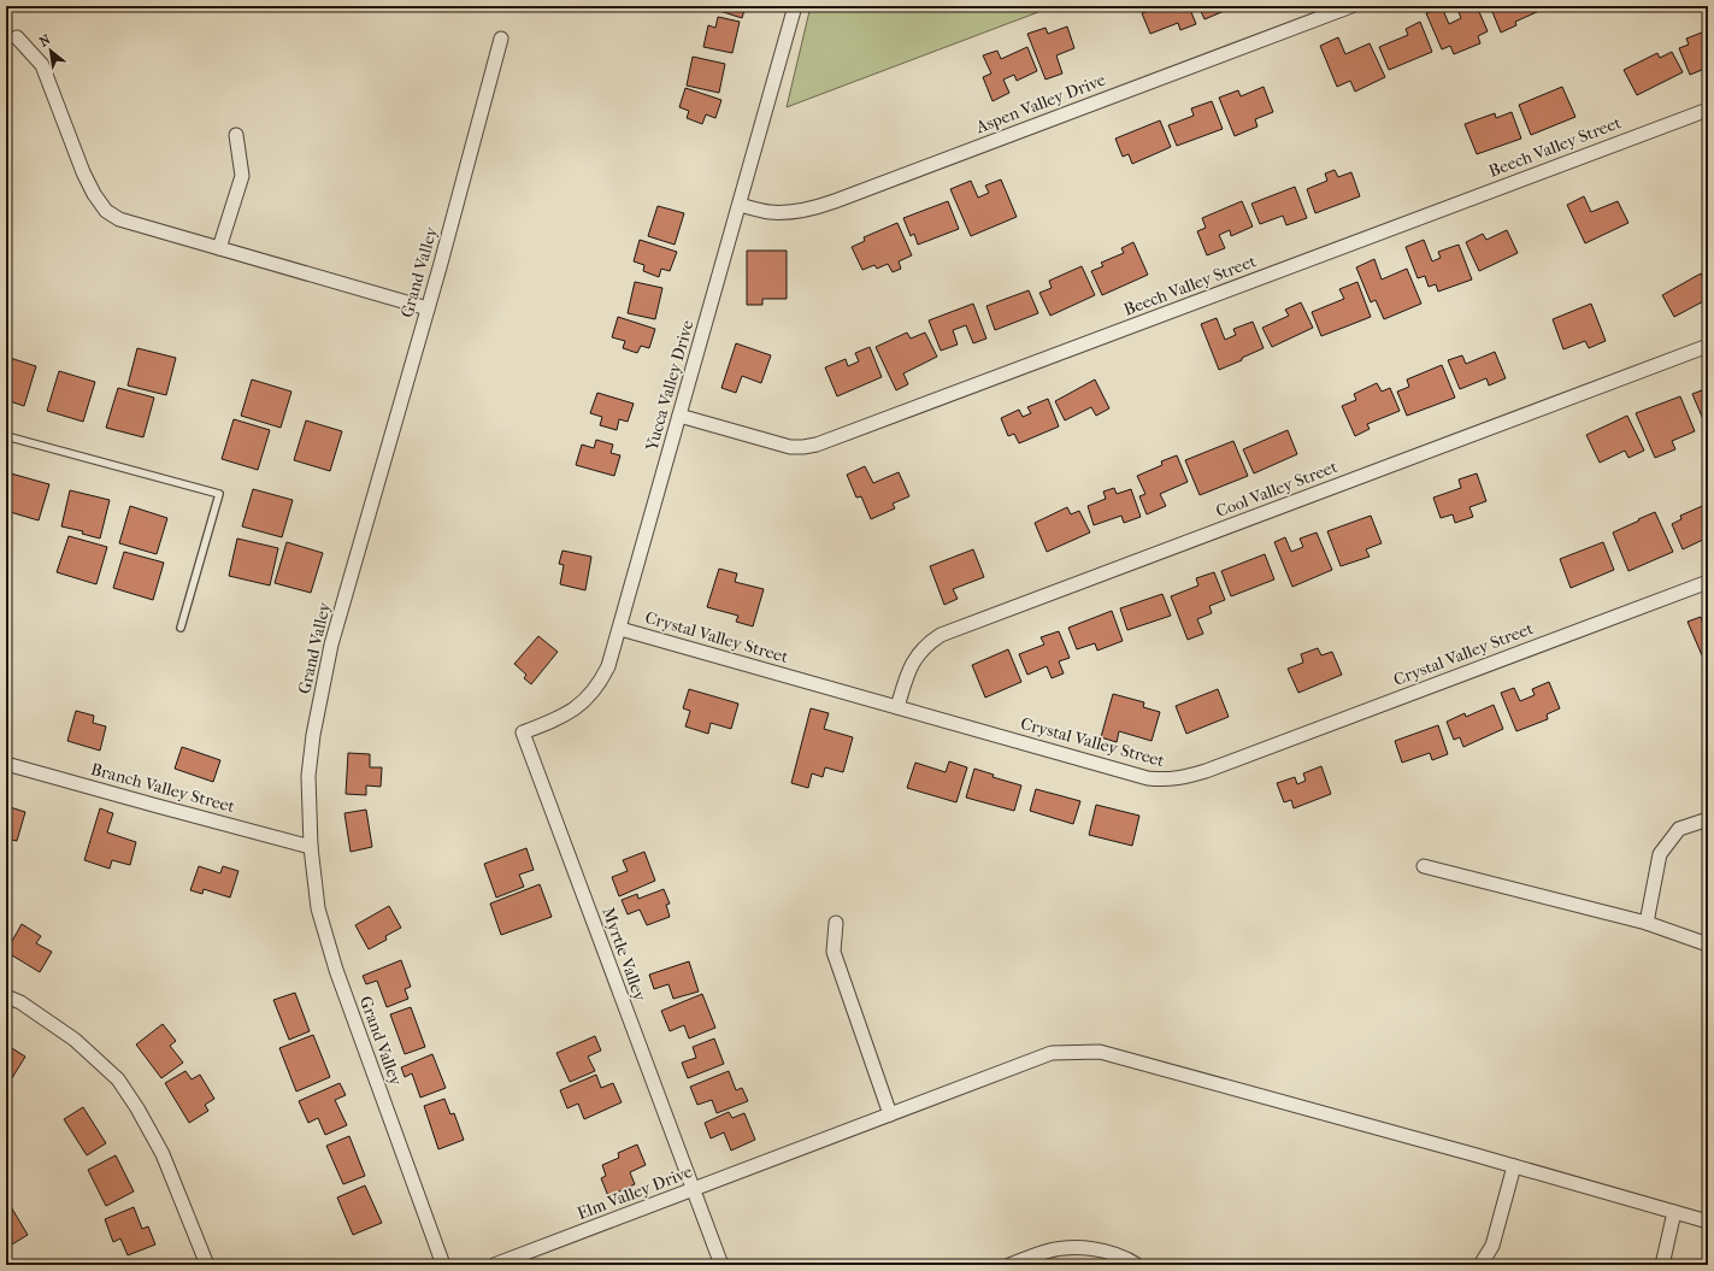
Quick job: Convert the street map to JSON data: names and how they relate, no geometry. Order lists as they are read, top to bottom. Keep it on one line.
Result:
{"streets":{"street":["Aspen Valley Drive","Beech Valley Street","Grand Valley","Yucca Valley Drive","Cool Valley Street","Crystal Valley Street","Branch Valley Street","Myrtle Valley","Elm Valley Drive"]},"crossings":[["Aspen Valley Drive","Yucca Valley Drive"],["Beech Valley Street","Yucca Valley Drive"],["Grand Valley","Branch Valley Street"],["Yucca Valley Drive","Crystal Valley Street"],["Yucca Valley Drive","Myrtle Valley"],["Cool Valley Street","Crystal Valley Street"],["Myrtle Valley","Elm Valley Drive"]],"north":"top left"}
